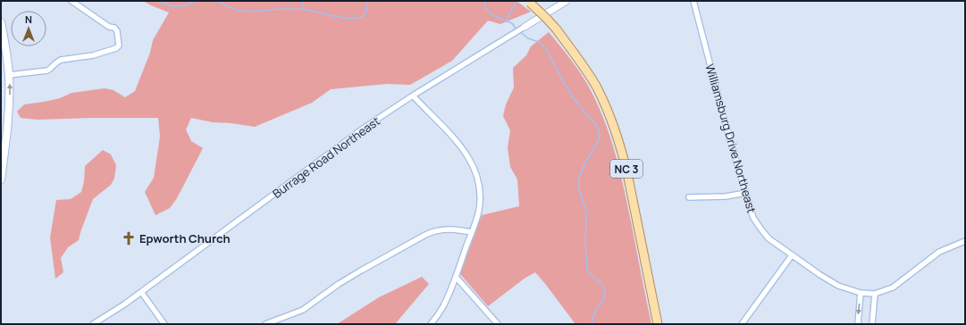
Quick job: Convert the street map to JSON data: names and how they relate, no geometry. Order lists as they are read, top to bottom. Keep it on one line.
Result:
{"streets":{"main road":["NC 3"],"street":["Williamsburg Drive Northeast","Burrage Road Northeast"]},"places":{"church":["Epworth Church"]},"north":"top"}
